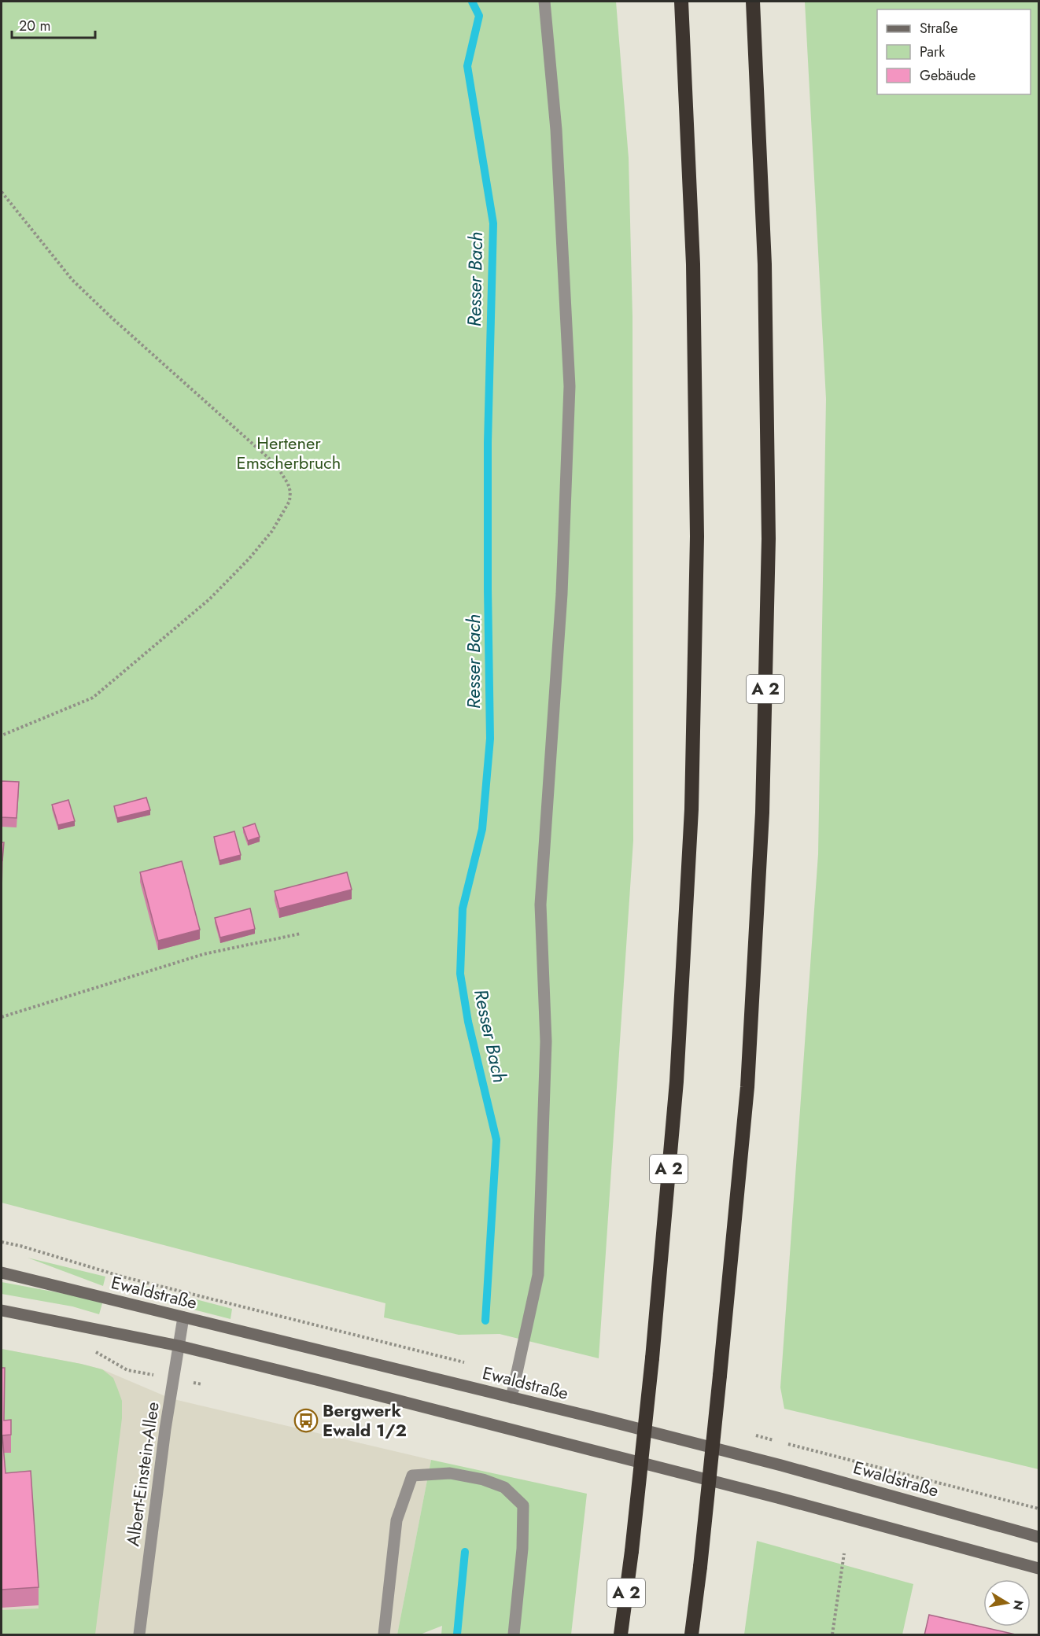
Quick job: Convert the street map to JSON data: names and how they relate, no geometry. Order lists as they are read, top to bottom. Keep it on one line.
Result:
{"streets":{"highway":["A 2"],"main road":["Ewaldstraße"],"street":["Albert-Einstein-Allee"]},"crossings":[["Ewaldstraße","Albert-Einstein-Allee"]],"water":["Resser Bach"],"parks":["Hertener Emscherbruch"],"places":{"bus stop":["Bergwerk Ewald 1/2"]},"legend":["Straße","Park","Gebäude"],"scale_bar":"20 m","north":"right"}
